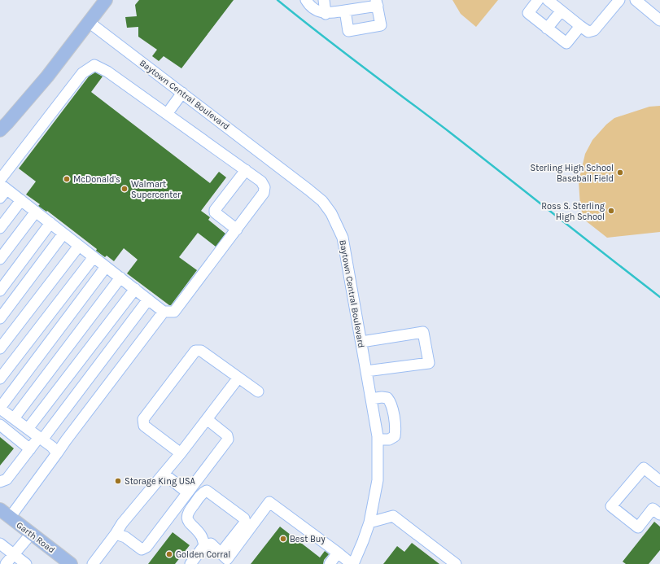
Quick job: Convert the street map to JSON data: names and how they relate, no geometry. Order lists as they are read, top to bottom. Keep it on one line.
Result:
{"streets":{"main road":["Garth Road"],"street":["Baytown Central Boulevard"]},"places":["Sterling High School Baseball Field","McDonald's","Walmart Supercenter","Ross S. Sterling High School","Storage King USA","Best Buy","Golden Corral"]}
